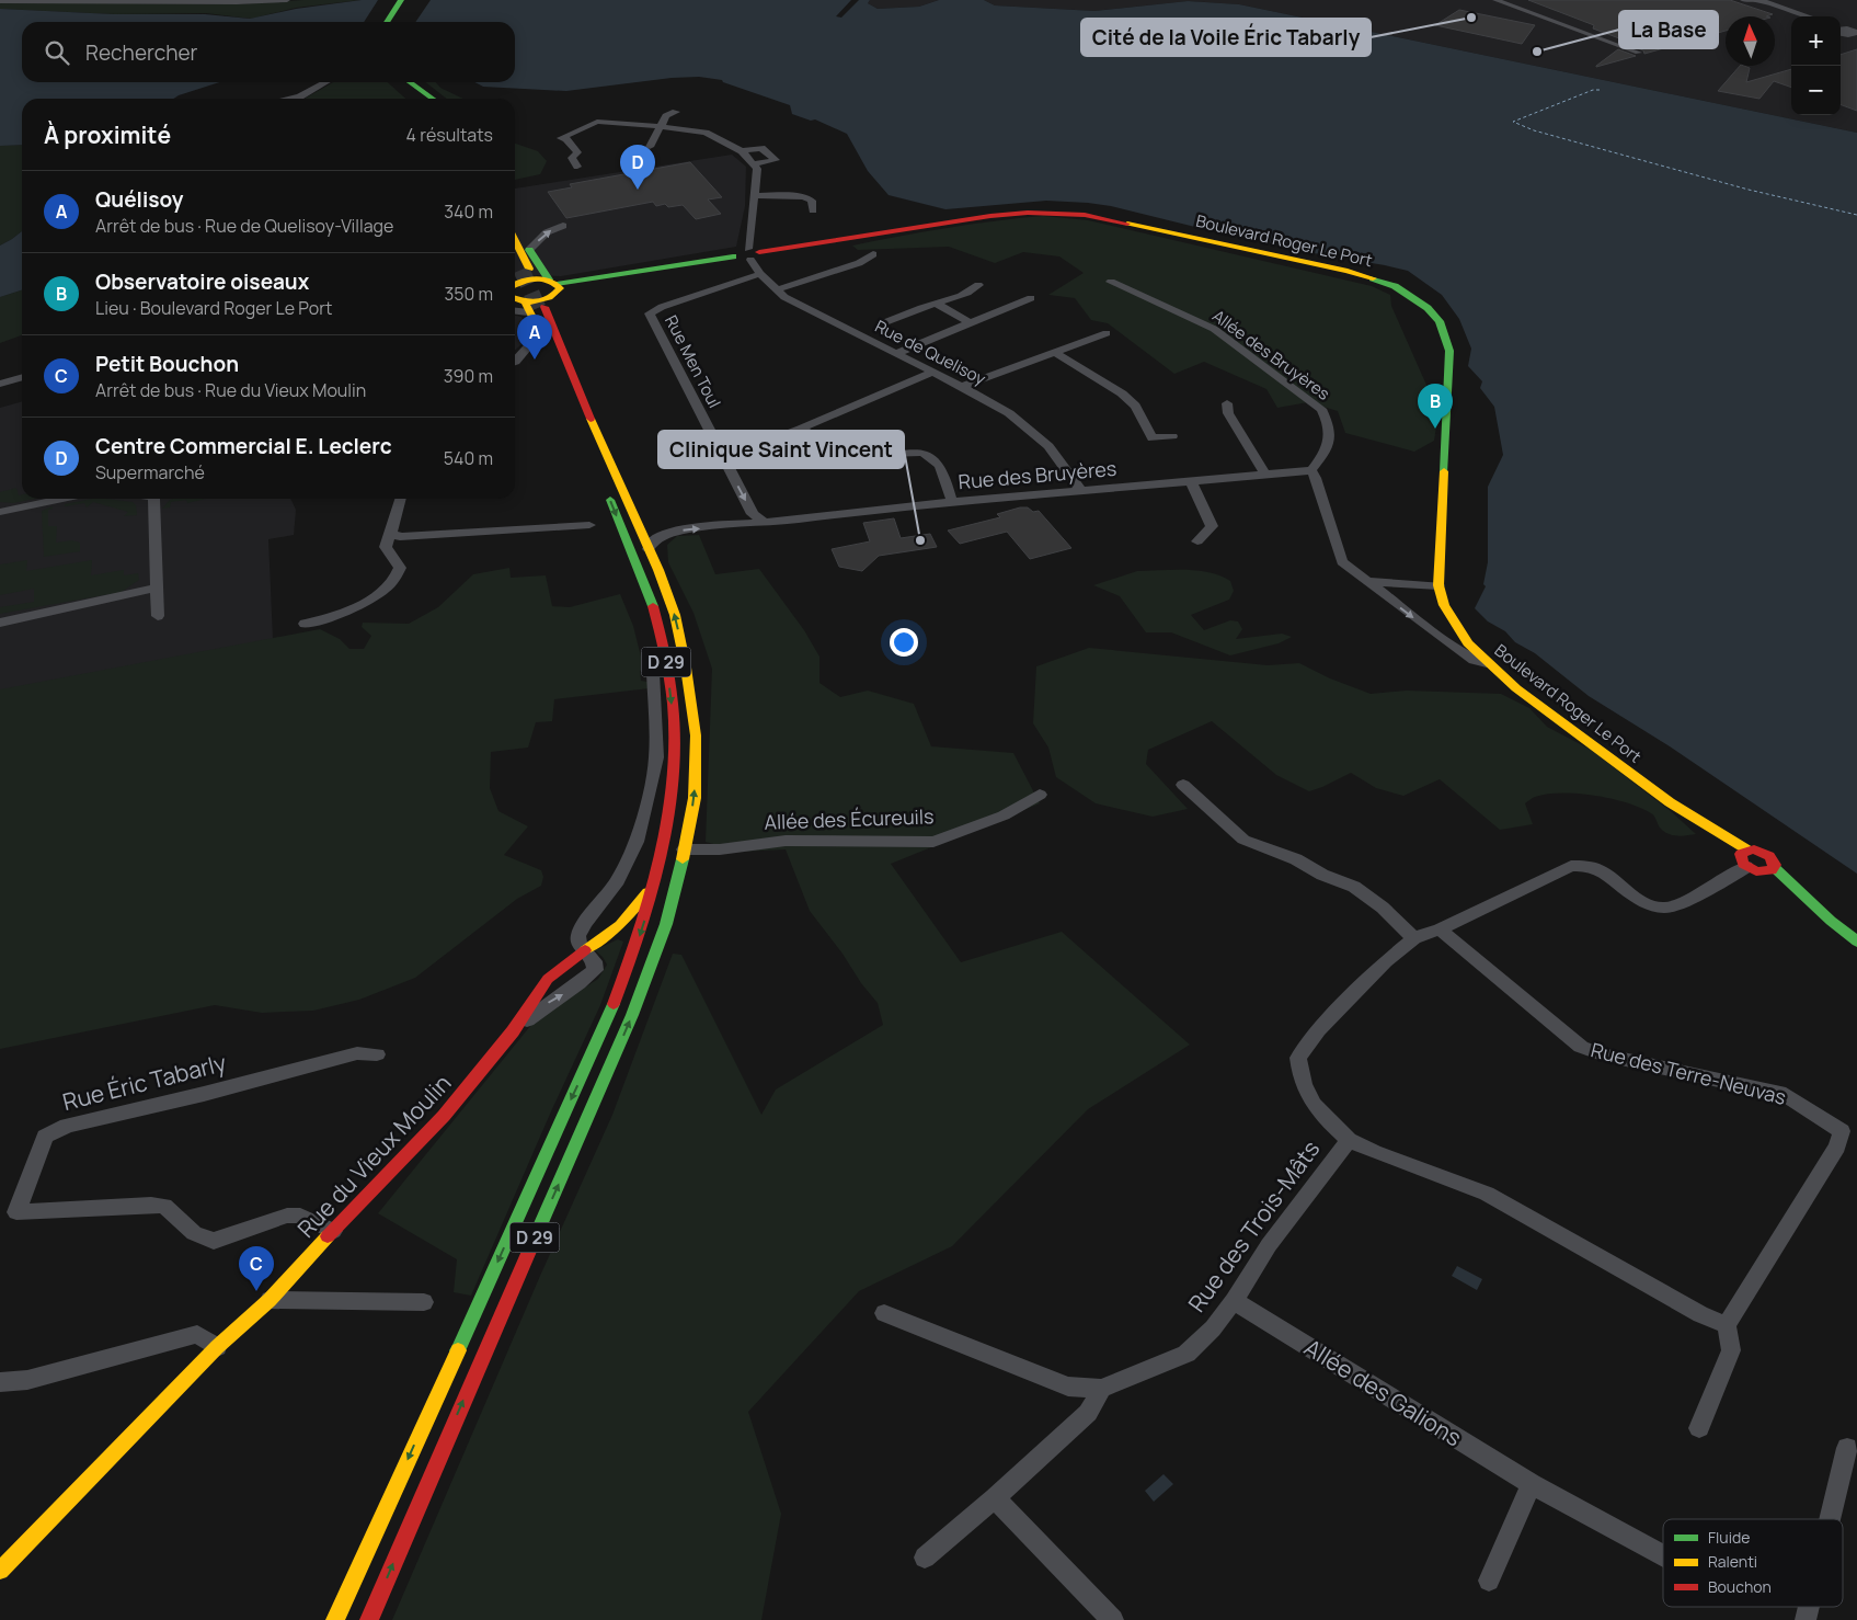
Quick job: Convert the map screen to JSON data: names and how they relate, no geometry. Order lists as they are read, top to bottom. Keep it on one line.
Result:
{"streets":{"main road":["Boulevard Roger Le Port","D 29","Rue du Vieux Moulin"],"street":["Rue de Quelisoy","Allée des Bruyères","Rue Men Toul","Rue des Bruyères","Allée des Écureuils","Rue des Terre-Neuvas","Rue Éric Tabarly","Rue des Trois-Mâts","Allée des Galions"]},"crossings":[["Boulevard Roger Le Port","Rue de Quelisoy"],["Boulevard Roger Le Port","Rue des Trois-Mâts"],["Rue de Quelisoy","Rue Men Toul"],["Rue de Quelisoy","Rue des Bruyères"],["Allée des Bruyères","Rue des Bruyères"],["Rue Men Toul","Rue des Bruyères"],["Rue des Bruyères","D 29"],["D 29","Allée des Écureuils"],["Rue des Terre-Neuvas","Rue des Trois-Mâts"],["Rue Éric Tabarly","Rue du Vieux Moulin"],["Rue des Trois-Mâts","Allée des Galions"]],"places":["Cité de la Voile Éric Tabarly","La Base","Clinique Saint Vincent"],"legend":["Fluide","Ralenti","Bouchon"],"north":"top","page":{"map_buttons":["+","−"],"search":"Rechercher","heading":["À proximité","4 résultats"],"pins":["D","A","B","C"],"list":[{"mark":"A","name":"Quélisoy","note":"Arrêt de bus · Rue de Quelisoy-Village","value":"340 m"},{"mark":"B","name":"Observatoire oiseaux","note":"Lieu · Boulevard Roger Le Port","value":"350 m"},{"mark":"C","name":"Petit Bouchon","note":"Arrêt de bus · Rue du Vieux Moulin","value":"390 m"},{"mark":"D","name":"Centre Commercial E. Leclerc","note":"Supermarché","value":"540 m"}]}}
